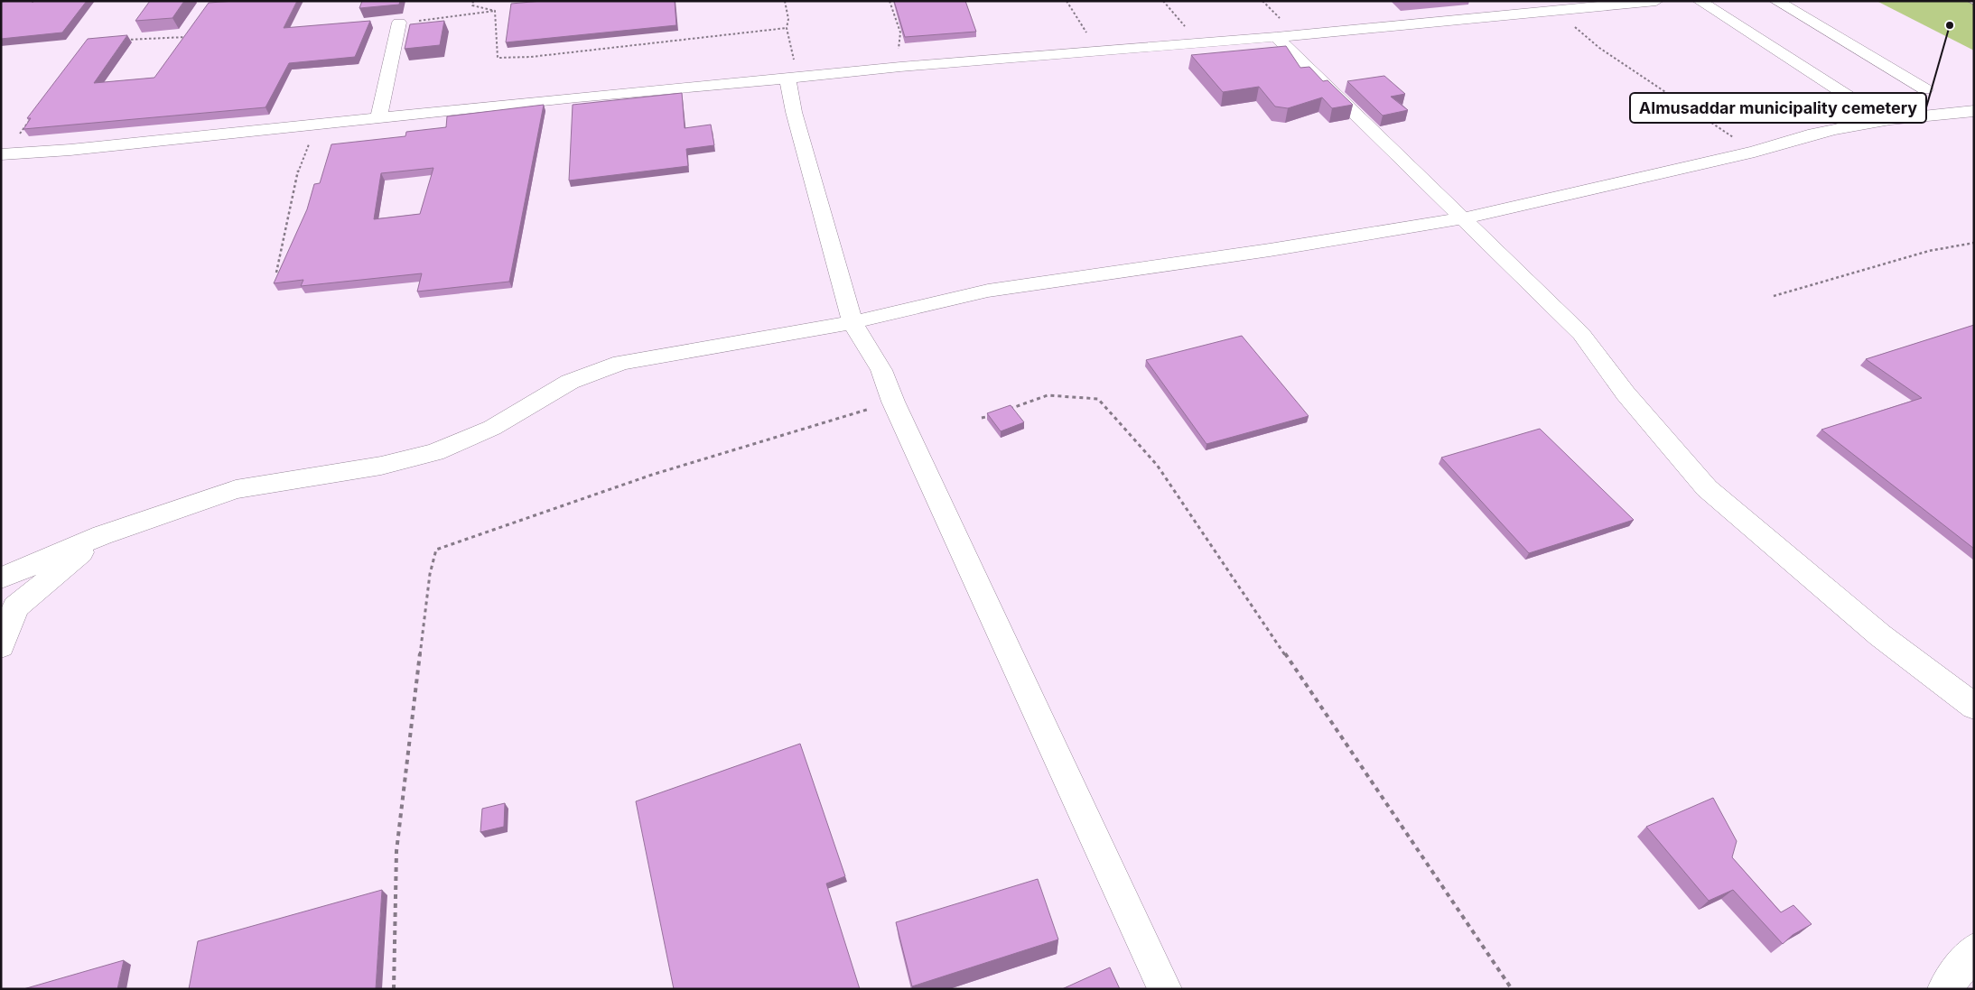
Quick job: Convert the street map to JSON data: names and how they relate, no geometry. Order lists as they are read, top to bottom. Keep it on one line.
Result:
{"places":["Almusaddar municipality cemetery"]}
